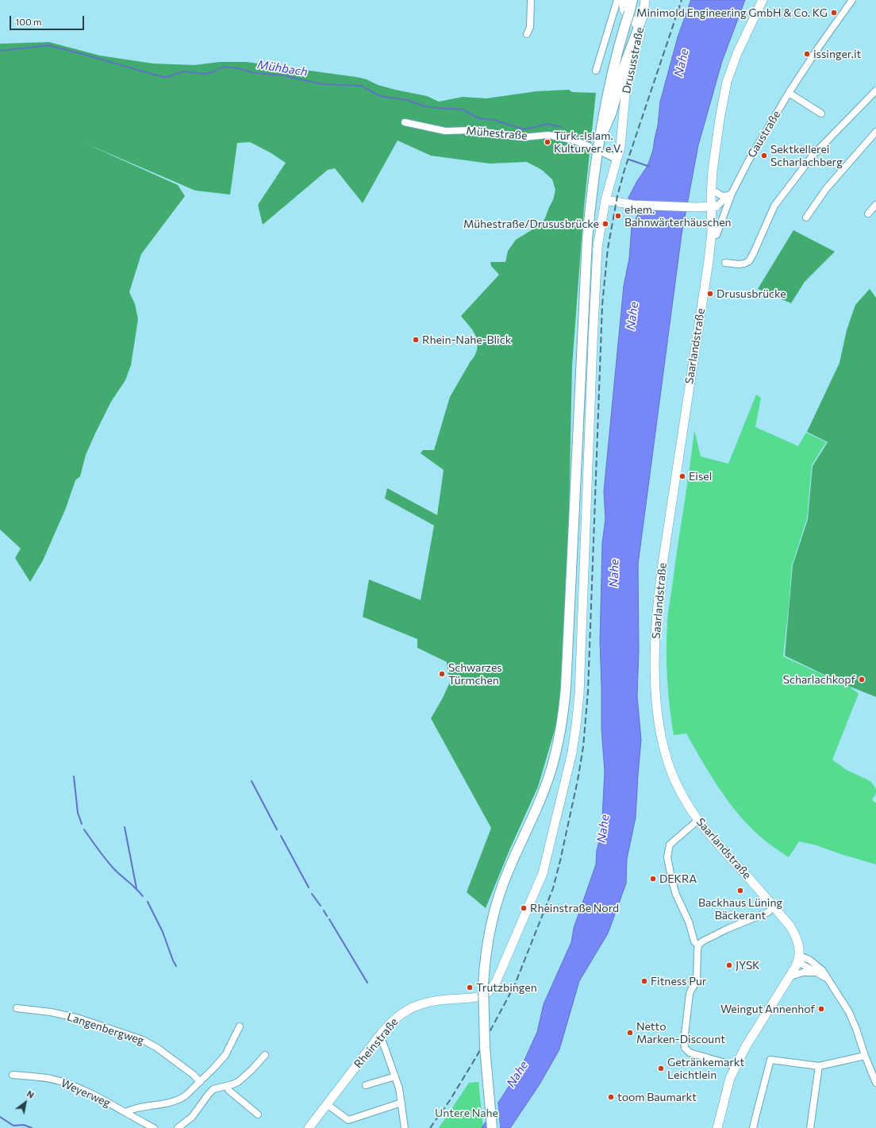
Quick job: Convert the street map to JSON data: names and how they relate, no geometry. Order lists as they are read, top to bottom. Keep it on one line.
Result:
{"streets":{"main road":["Drususstraße","Saarlandstraße","Rheinstraße"],"street":["Mühestraße","Gaustraße","Langenbergweg","Weyerweg"]},"crossings":[["Drususstraße","Rheinstraße"],["Gaustraße","Saarlandstraße"]],"water":["Nahe","Mühbach"],"parks":["Untere Nahe"],"places":["Minimold Engineering GmbH & Co. KG","issinger.it","Türk.-Islam. Kulturver. e.V.","Sektkellerei Scharlachberg","ehem. Bahnwärterhäuschen","Mühestraße/Drususbrücke","Drususbrücke","Rhein-Nahe-Blick","Eisel","Schwarzes Türmchen","Scharlachkopf","DEKRA","Backhaus Lüning Bäckerant","Rheinstraße Nord","JYSK","Fitness Pur","Trutzbingen","Weingut Annenhof","Netto Marken-Discount","Getränkemarkt Leichtlein","toom Baumarkt"],"scale_bar":"100 m","north":"top right"}
